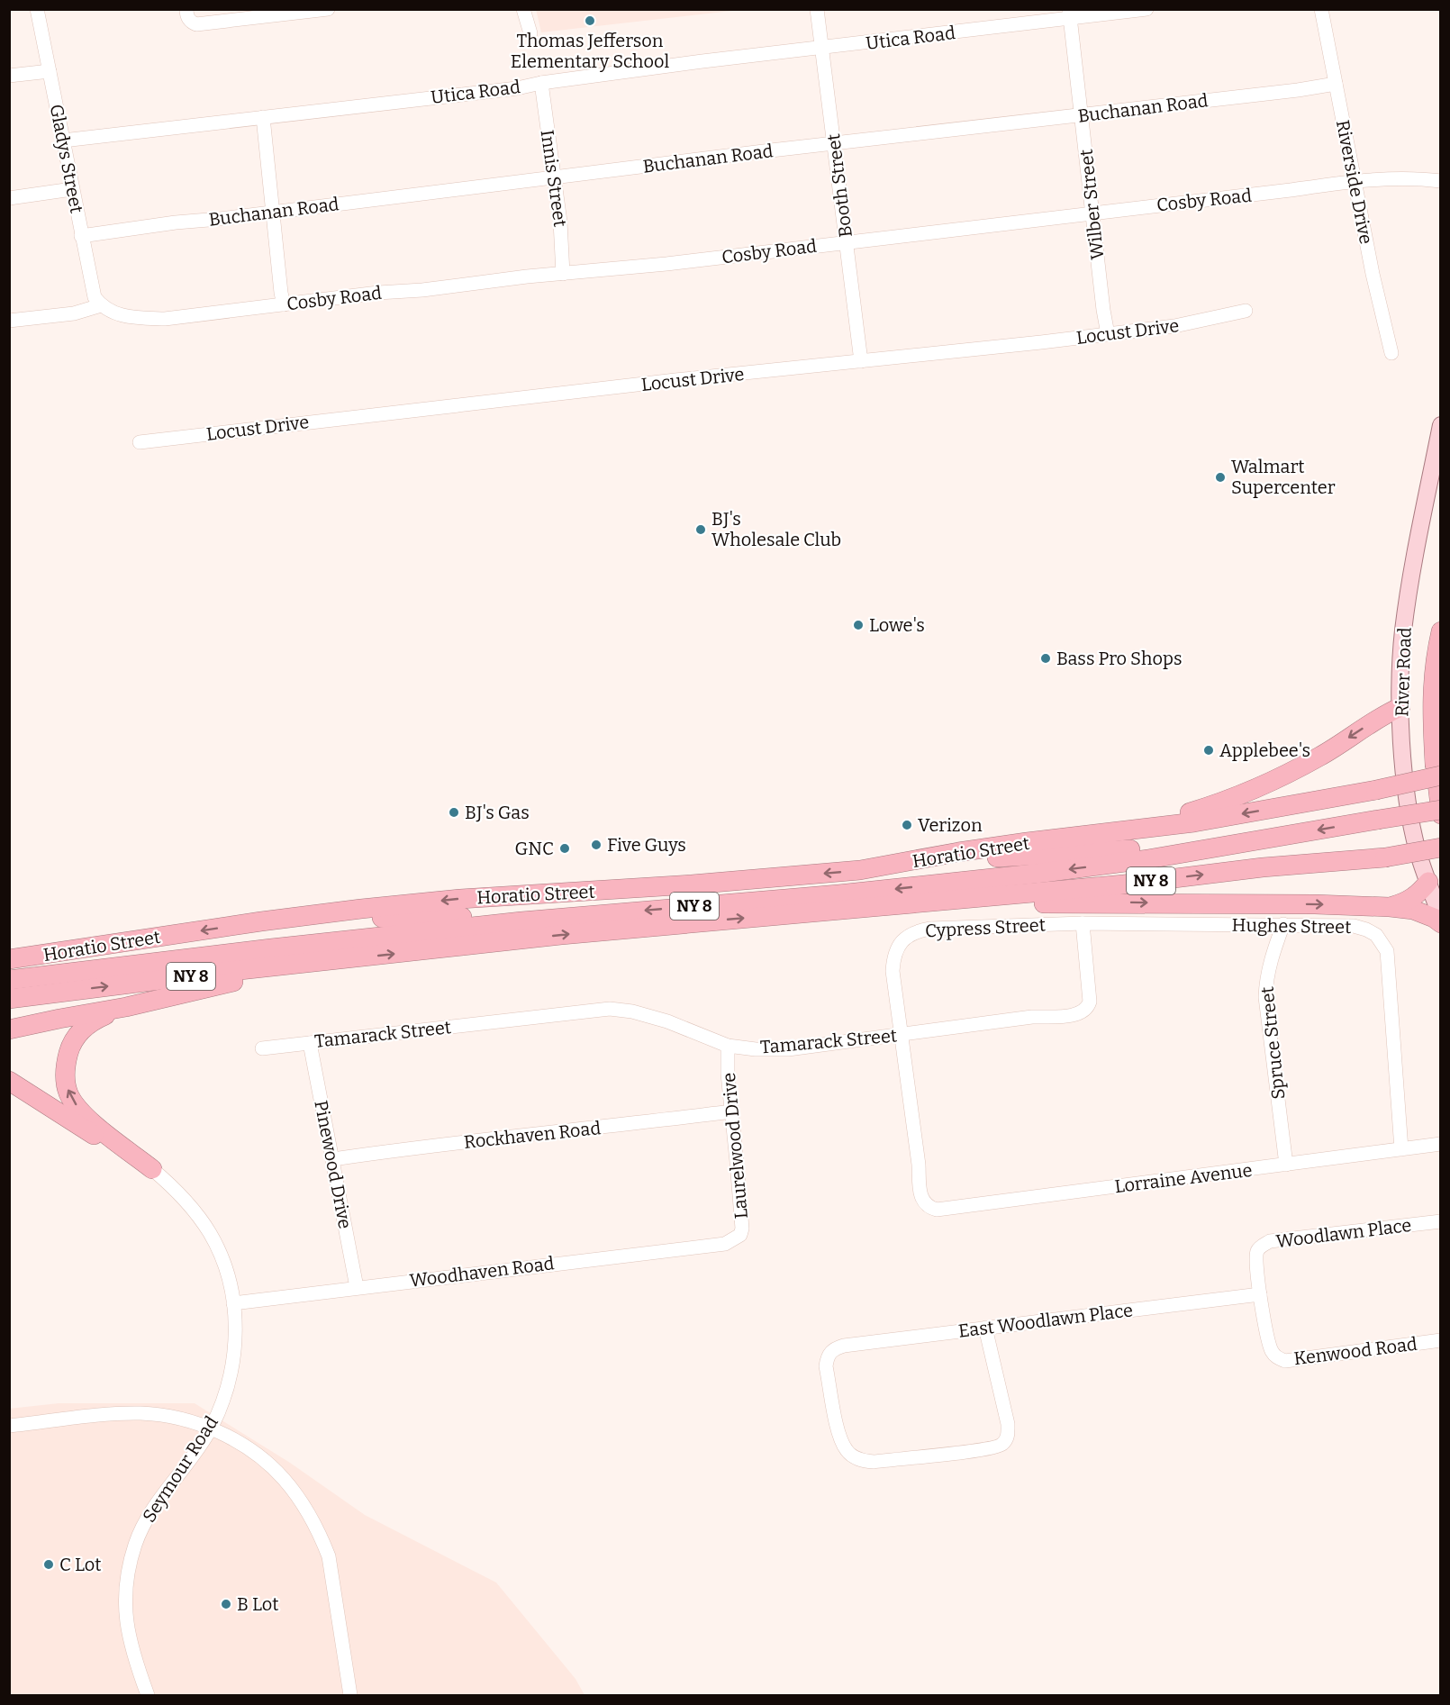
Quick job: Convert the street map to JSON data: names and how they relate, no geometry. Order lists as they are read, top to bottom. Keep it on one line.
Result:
{"streets":{"highway":["Horatio Street","NY 8"],"main road":["River Road"],"street":["Utica Road","Buchanan Road","Gladys Street","Innis Street","Riverside Drive","Booth Street","Cosby Road","Wilber Street","Locust Drive","Hughes Street","Cypress Street","Tamarack Street","Spruce Street","Rockhaven Road","Laurelwood Drive","Pinewood Drive","Lorraine Avenue","Woodlawn Place","Woodhaven Road","East Woodlawn Place","Kenwood Road","Seymour Road"]},"crossings":[["Utica Road","Gladys Street"],["Utica Road","Innis Street"],["Utica Road","Booth Street"],["Utica Road","Wilber Street"],["Buchanan Road","Gladys Street"],["Buchanan Road","Innis Street"],["Buchanan Road","Riverside Drive"],["Buchanan Road","Booth Street"],["Buchanan Road","Wilber Street"],["Gladys Street","Cosby Road"],["Innis Street","Cosby Road"],["Riverside Drive","Cosby Road"],["Booth Street","Cosby Road"],["Booth Street","Locust Drive"],["Cosby Road","Wilber Street"],["Wilber Street","Locust Drive"],["Hughes Street","Cypress Street"],["Hughes Street","Tamarack Street"],["Hughes Street","Spruce Street"],["Hughes Street","Lorraine Avenue"],["Cypress Street","Tamarack Street"],["Cypress Street","Lorraine Avenue"],["Tamarack Street","Laurelwood Drive"],["Tamarack Street","Pinewood Drive"],["Spruce Street","Lorraine Avenue"],["Rockhaven Road","Laurelwood Drive"],["Rockhaven Road","Pinewood Drive"],["Laurelwood Drive","Woodhaven Road"],["Pinewood Drive","Woodhaven Road"],["Woodlawn Place","East Woodlawn Place"],["Woodlawn Place","Kenwood Road"],["Woodhaven Road","Seymour Road"]],"places":["Thomas Jefferson Elementary School","Walmart Supercenter","BJ's Wholesale Club","Lowe's","Bass Pro Shops","Applebee's","BJ's Gas","Verizon","Five Guys","GNC","C Lot","B Lot"]}
